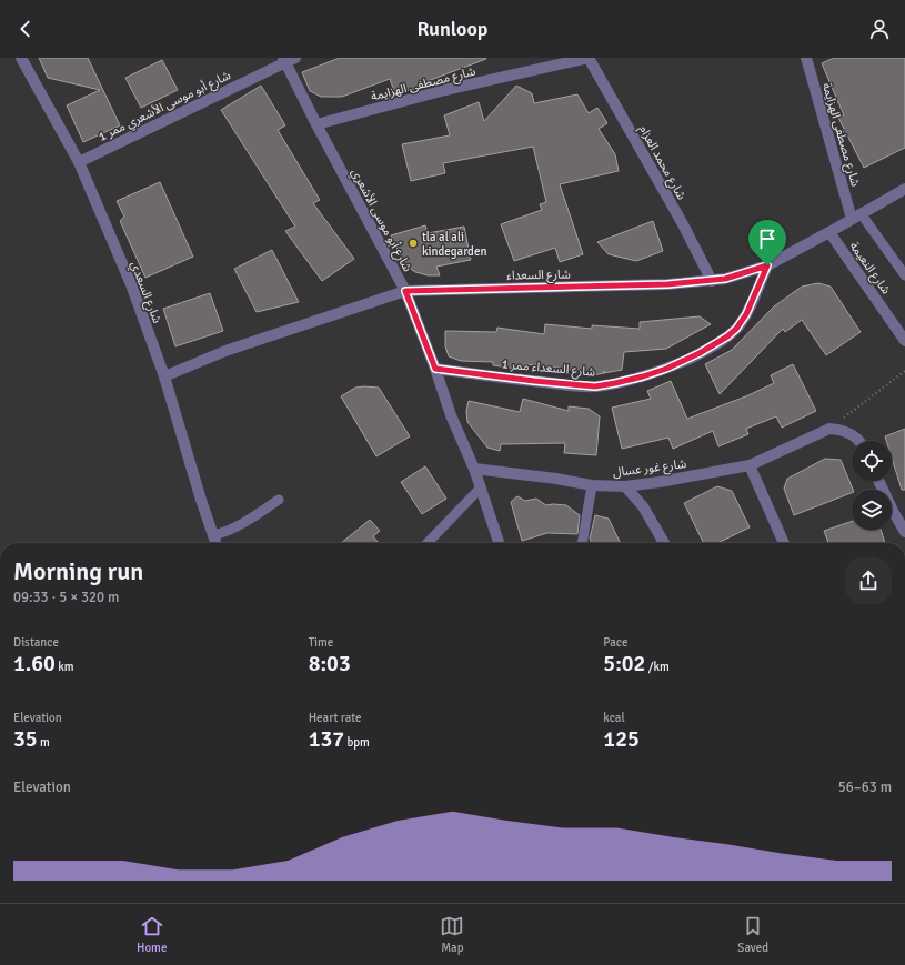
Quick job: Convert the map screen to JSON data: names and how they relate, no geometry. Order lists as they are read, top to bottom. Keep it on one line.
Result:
{"streets":{"street":["شارع مصطفى الهزايمة","شارع أبو موسى الأشعري ممر 1","شارع محمد العزام","شارع أبو موسى الأشعري","شارع النعيمة","شارع السعداء","شارع السعدي","شارع السعداء ممر 1","شارع غور عسال"]},"crossings":[["شارع مصطفى الهزايمة","شارع محمد العزام"],["شارع مصطفى الهزايمة","شارع أبو موسى الأشعري"],["شارع مصطفى الهزايمة","شارع السعداء"],["شارع أبو موسى الأشعري ممر 1","شارع أبو موسى الأشعري"],["شارع أبو موسى الأشعري ممر 1","شارع السعدي"],["شارع محمد العزام","شارع السعداء"],["شارع أبو موسى الأشعري","شارع السعداء"],["شارع أبو موسى الأشعري","شارع السعداء ممر 1"],["شارع أبو موسى الأشعري","شارع غور عسال"],["شارع النعيمة","شارع السعداء"],["شارع السعداء","شارع السعدي"],["شارع السعداء","شارع السعداء ممر 1"]],"places":["tla al ali kindegarden"],"page":{"header":"Runloop","heading":["Morning run","09:33 · 5 × 320 m"],"stats":[["Distance","1.60 km"],["Time","8:03"],["Pace","5:02 /km"],["Elevation","35 m"],["Heart rate","137 bpm"],["kcal","125"]],"chart":["Elevation","56–63 m"],"tabs":["Home","Map","Saved"]}}
